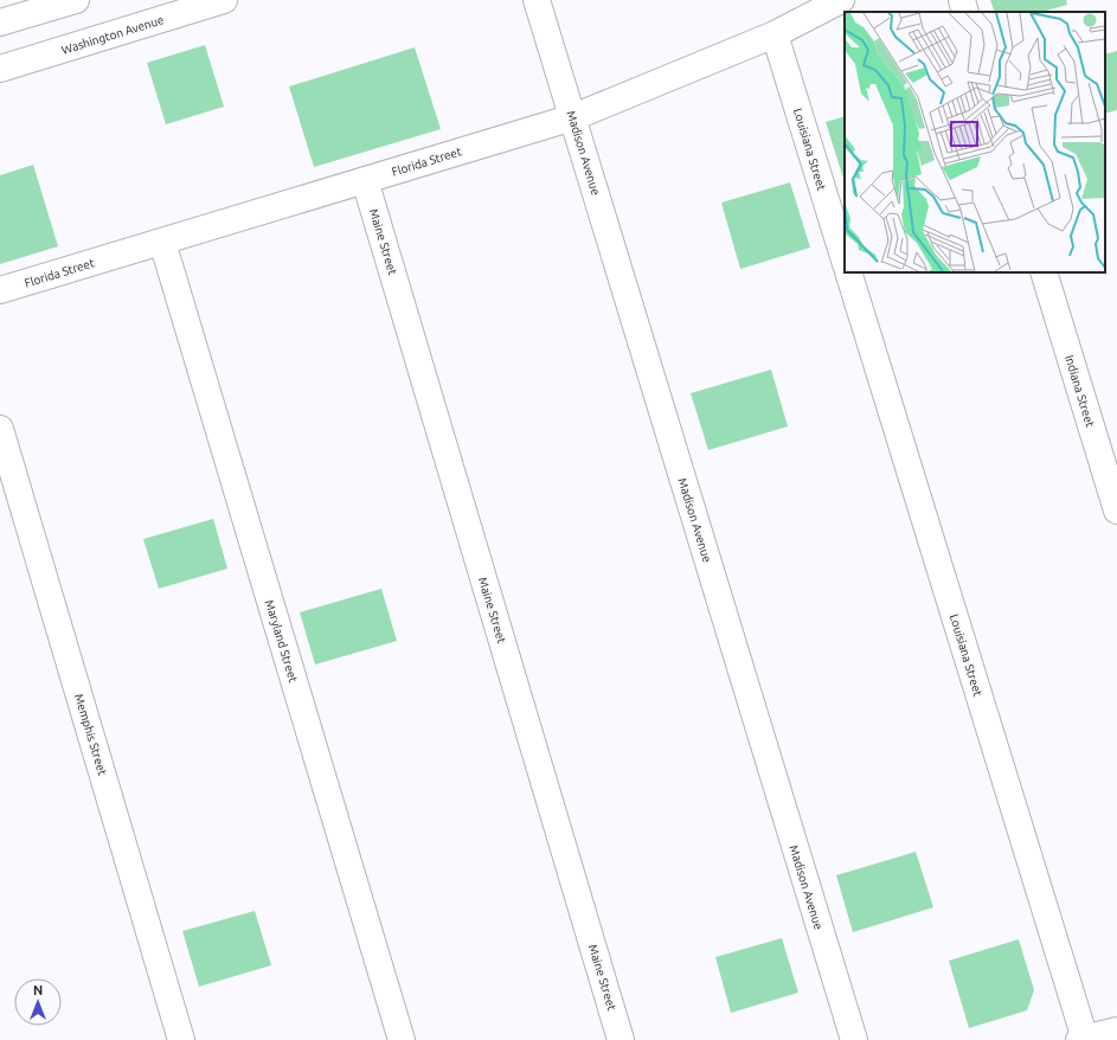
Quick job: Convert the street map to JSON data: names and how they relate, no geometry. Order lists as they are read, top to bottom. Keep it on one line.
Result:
{"streets":{"street":["Washington Avenue","Louisiana Street","Madison Avenue","Florida Street","Maine Street","Indiana Street","Maryland Street","Memphis Street"]},"crossings":[["Louisiana Street","Florida Street"],["Madison Avenue","Florida Street"],["Florida Street","Maine Street"],["Florida Street","Maryland Street"]],"north":"top"}
